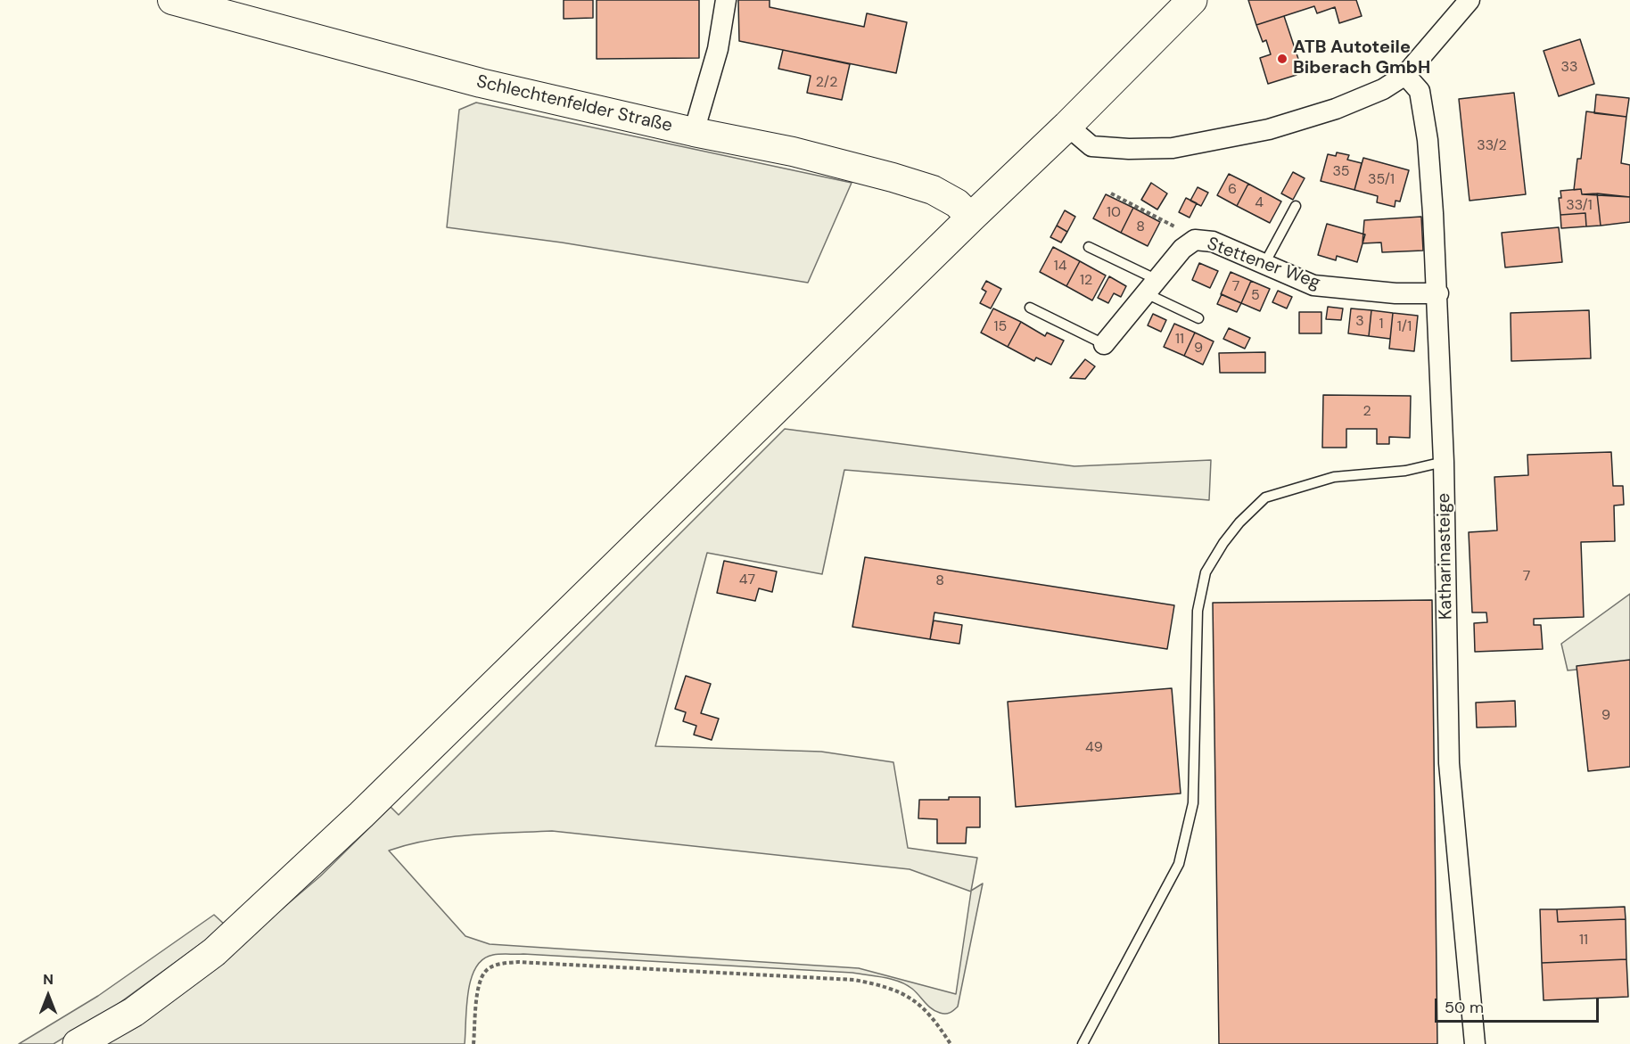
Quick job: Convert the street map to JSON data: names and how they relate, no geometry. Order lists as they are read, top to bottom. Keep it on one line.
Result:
{"streets":{"street":["Schlechtenfelder Straße","Stettener Weg","Katharinasteige"]},"crossings":[["Stettener Weg","Katharinasteige"]],"places":["ATB Autoteile Biberach GmbH"],"house_numbers":["33","2/2","33/2","35","35/1","6","4","33/1","10","8","14","12","7","5","3","1","15","1/1","11","9","2","7","47","8","9","49","11"],"scale_bar":"50 m","north":"top"}
